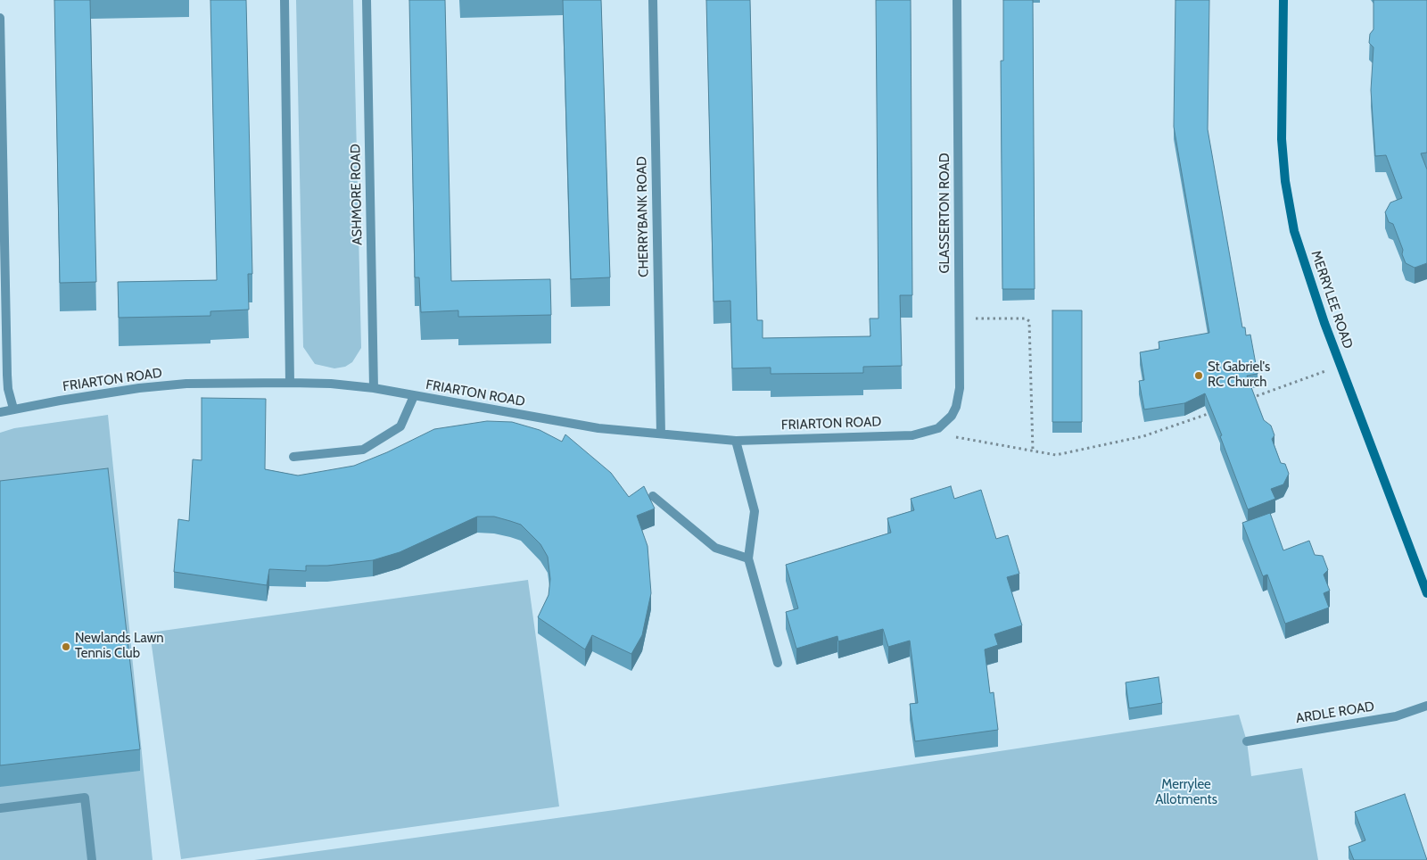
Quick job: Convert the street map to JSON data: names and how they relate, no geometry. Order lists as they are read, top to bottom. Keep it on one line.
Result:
{"streets":{"main road":["MERRYLEE ROAD"],"street":["ASHMORE ROAD","GLASSERTON ROAD","CHERRYBANK ROAD","FRIARTON ROAD","ARDLE ROAD"]},"crossings":[["ASHMORE ROAD","FRIARTON ROAD"],["GLASSERTON ROAD","FRIARTON ROAD"],["CHERRYBANK ROAD","FRIARTON ROAD"]],"parks":["Merrylee Allotments"],"places":["St Gabriel's RC Church","Newlands Lawn Tennis Club"]}
